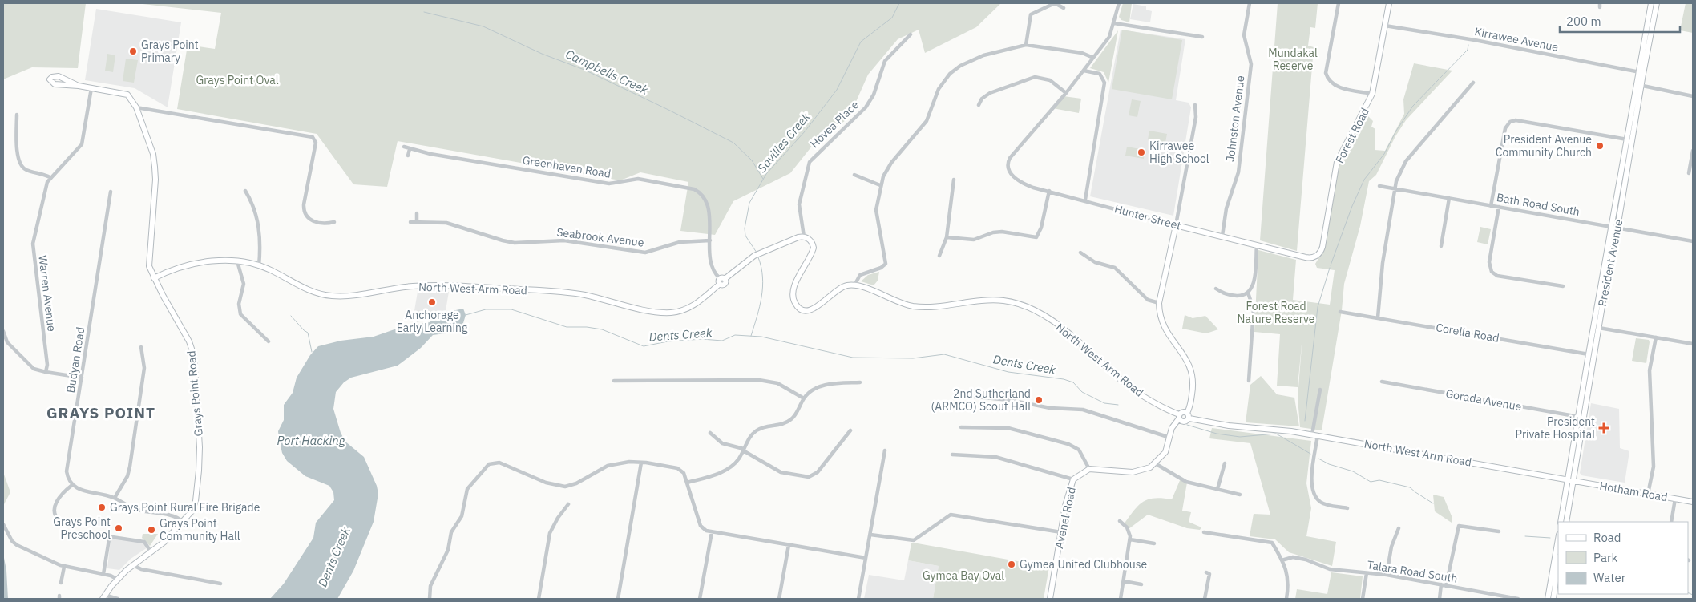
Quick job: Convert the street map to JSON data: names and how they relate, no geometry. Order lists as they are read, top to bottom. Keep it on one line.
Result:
{"streets":{"street":["Kirrawee Avenue","Johnston Avenue","Hovea Place","Forest Road","Greenhaven Road","Bath Road South","Hunter Street","Seabrook Avenue","President Avenue","North West Arm Road","Warren Avenue","Corella Road","Budyan Road","Grays Point Road","Gorada Avenue","Hotham Road","Avenel Road","Talara Road South"]},"crossings":[["Kirrawee Avenue","Forest Road"],["Kirrawee Avenue","President Avenue"],["Johnston Avenue","Hunter Street"],["Hovea Place","North West Arm Road"],["Forest Road","Hunter Street"],["Greenhaven Road","Seabrook Avenue"],["Greenhaven Road","North West Arm Road"],["Bath Road South","President Avenue"],["President Avenue","North West Arm Road"],["President Avenue","Corella Road"],["President Avenue","Gorada Avenue"],["President Avenue","Hotham Road"],["North West Arm Road","Grays Point Road"],["North West Arm Road","Hotham Road"],["Warren Avenue","Grays Point Road"]],"districts":["GRAYS POINT"],"water":["Campbells Creek","Savilles Creek","Dents Creek","Port Hacking"],"parks":["Mundakal Reserve","Grays Point Oval","Forest Road Nature Reserve","Gymea Bay Oval"],"places":{"other":["Grays Point Primary","President Avenue Community Church","Kirrawee High School","Anchorage Early Learning","2nd Sutherland (ARMCO) Scout Hall","Grays Point Rural Fire Brigade","Grays Point Preschool","Grays Point Community Hall","Gymea United Clubhouse"],"health":["President Private Hospital"]},"legend":["Road","Park","Water"],"scale_bar":"200 m"}
